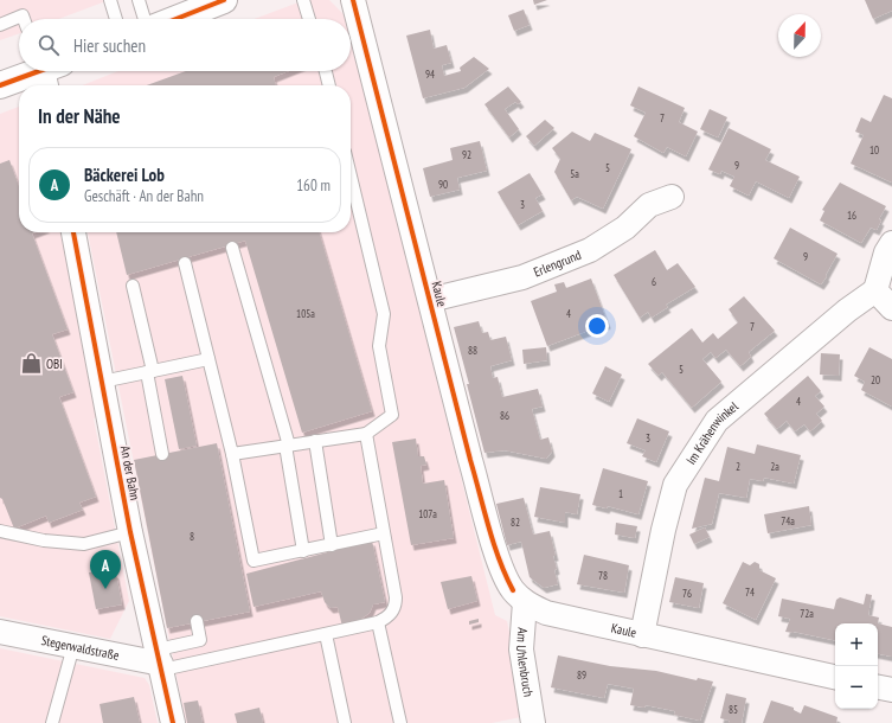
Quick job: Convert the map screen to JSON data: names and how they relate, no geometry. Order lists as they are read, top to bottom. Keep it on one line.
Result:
{"streets":{"street":["Erlengrund","Kaule","Im Krähenwinkel","An der Bahn","Stegerwaldstraße","Am Uhlenbruch"]},"crossings":[["Erlengrund","Kaule"],["Kaule","Im Krähenwinkel"],["Kaule","Am Uhlenbruch"],["An der Bahn","Stegerwaldstraße"]],"places":{"shop":["OBI"]},"house_numbers":["94","7","10","92","9","5","5a","90","3","16","9","6","105a","4","7","88","5","20","4","86","3","2","2a","1","107a","74a","82","8","78","74","76","72a","89","85"],"north":"top","page":{"search":"Hier suchen","heading":"In der Nähe","list":[{"mark":"A","name":"Bäckerei Lob","note":"Geschäft · An der Bahn","value":"160 m"}],"pins":"A","map_buttons":["+","−"]}}
